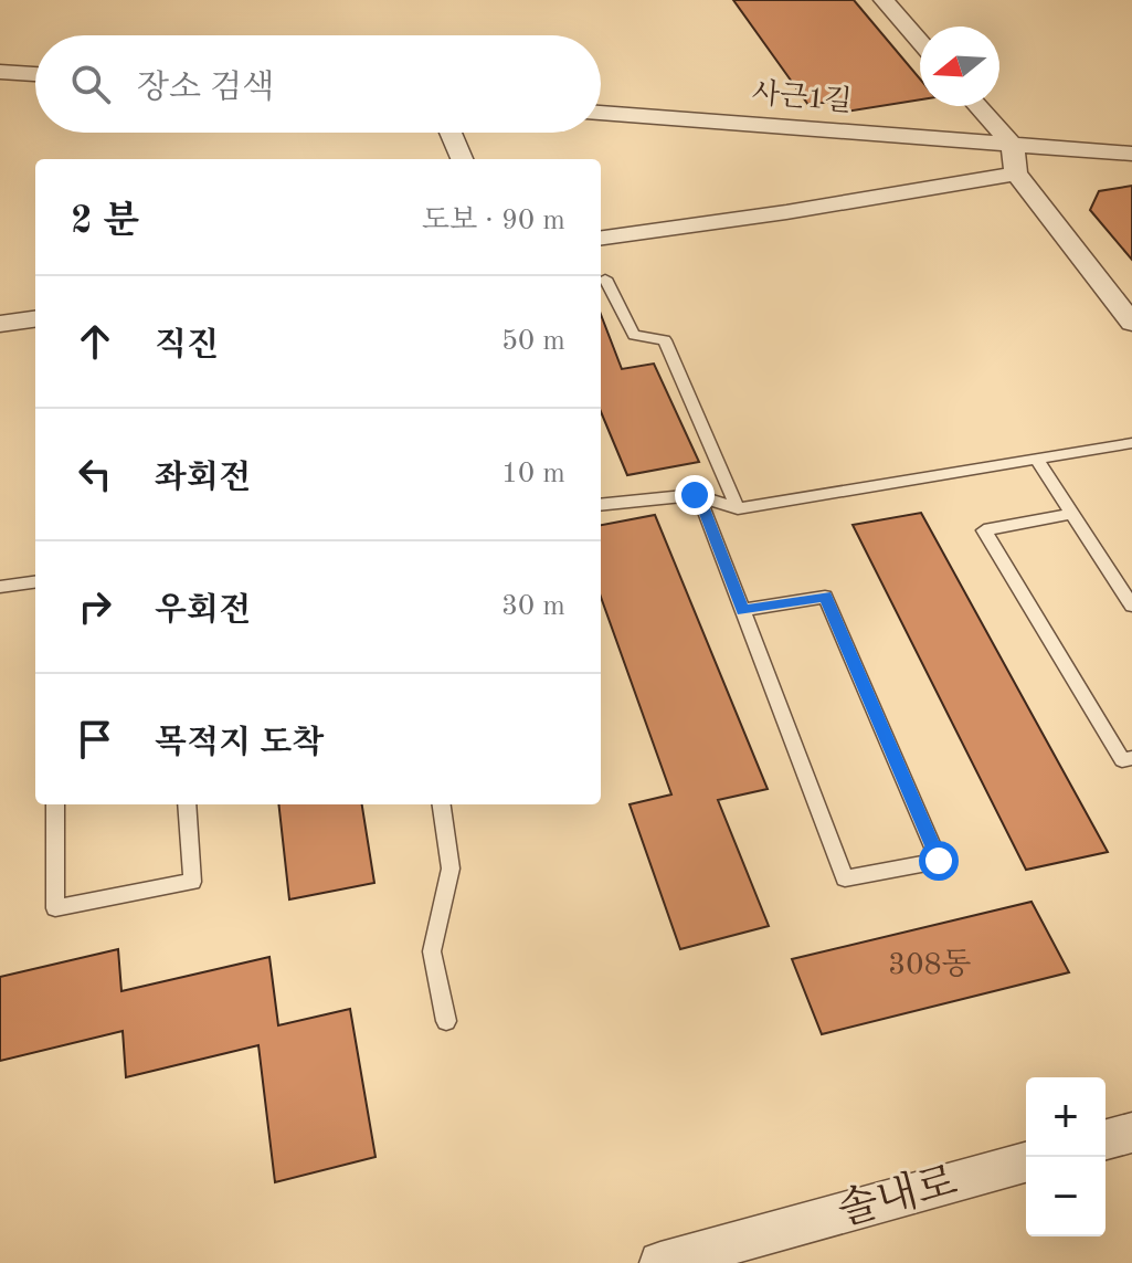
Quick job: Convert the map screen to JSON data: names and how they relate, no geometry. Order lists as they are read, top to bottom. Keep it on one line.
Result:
{"streets":{"street":["사근1길","솔내로"]},"house_numbers":["308동"],"north":"left","page":{"search":"장소 검색","heading":["2 분","도보 · 90 m"],"list":[["직진","50 m"],["좌회전","10 m"],["우회전","30 m"],"목적지 도착"],"map_buttons":["+","−"]}}
